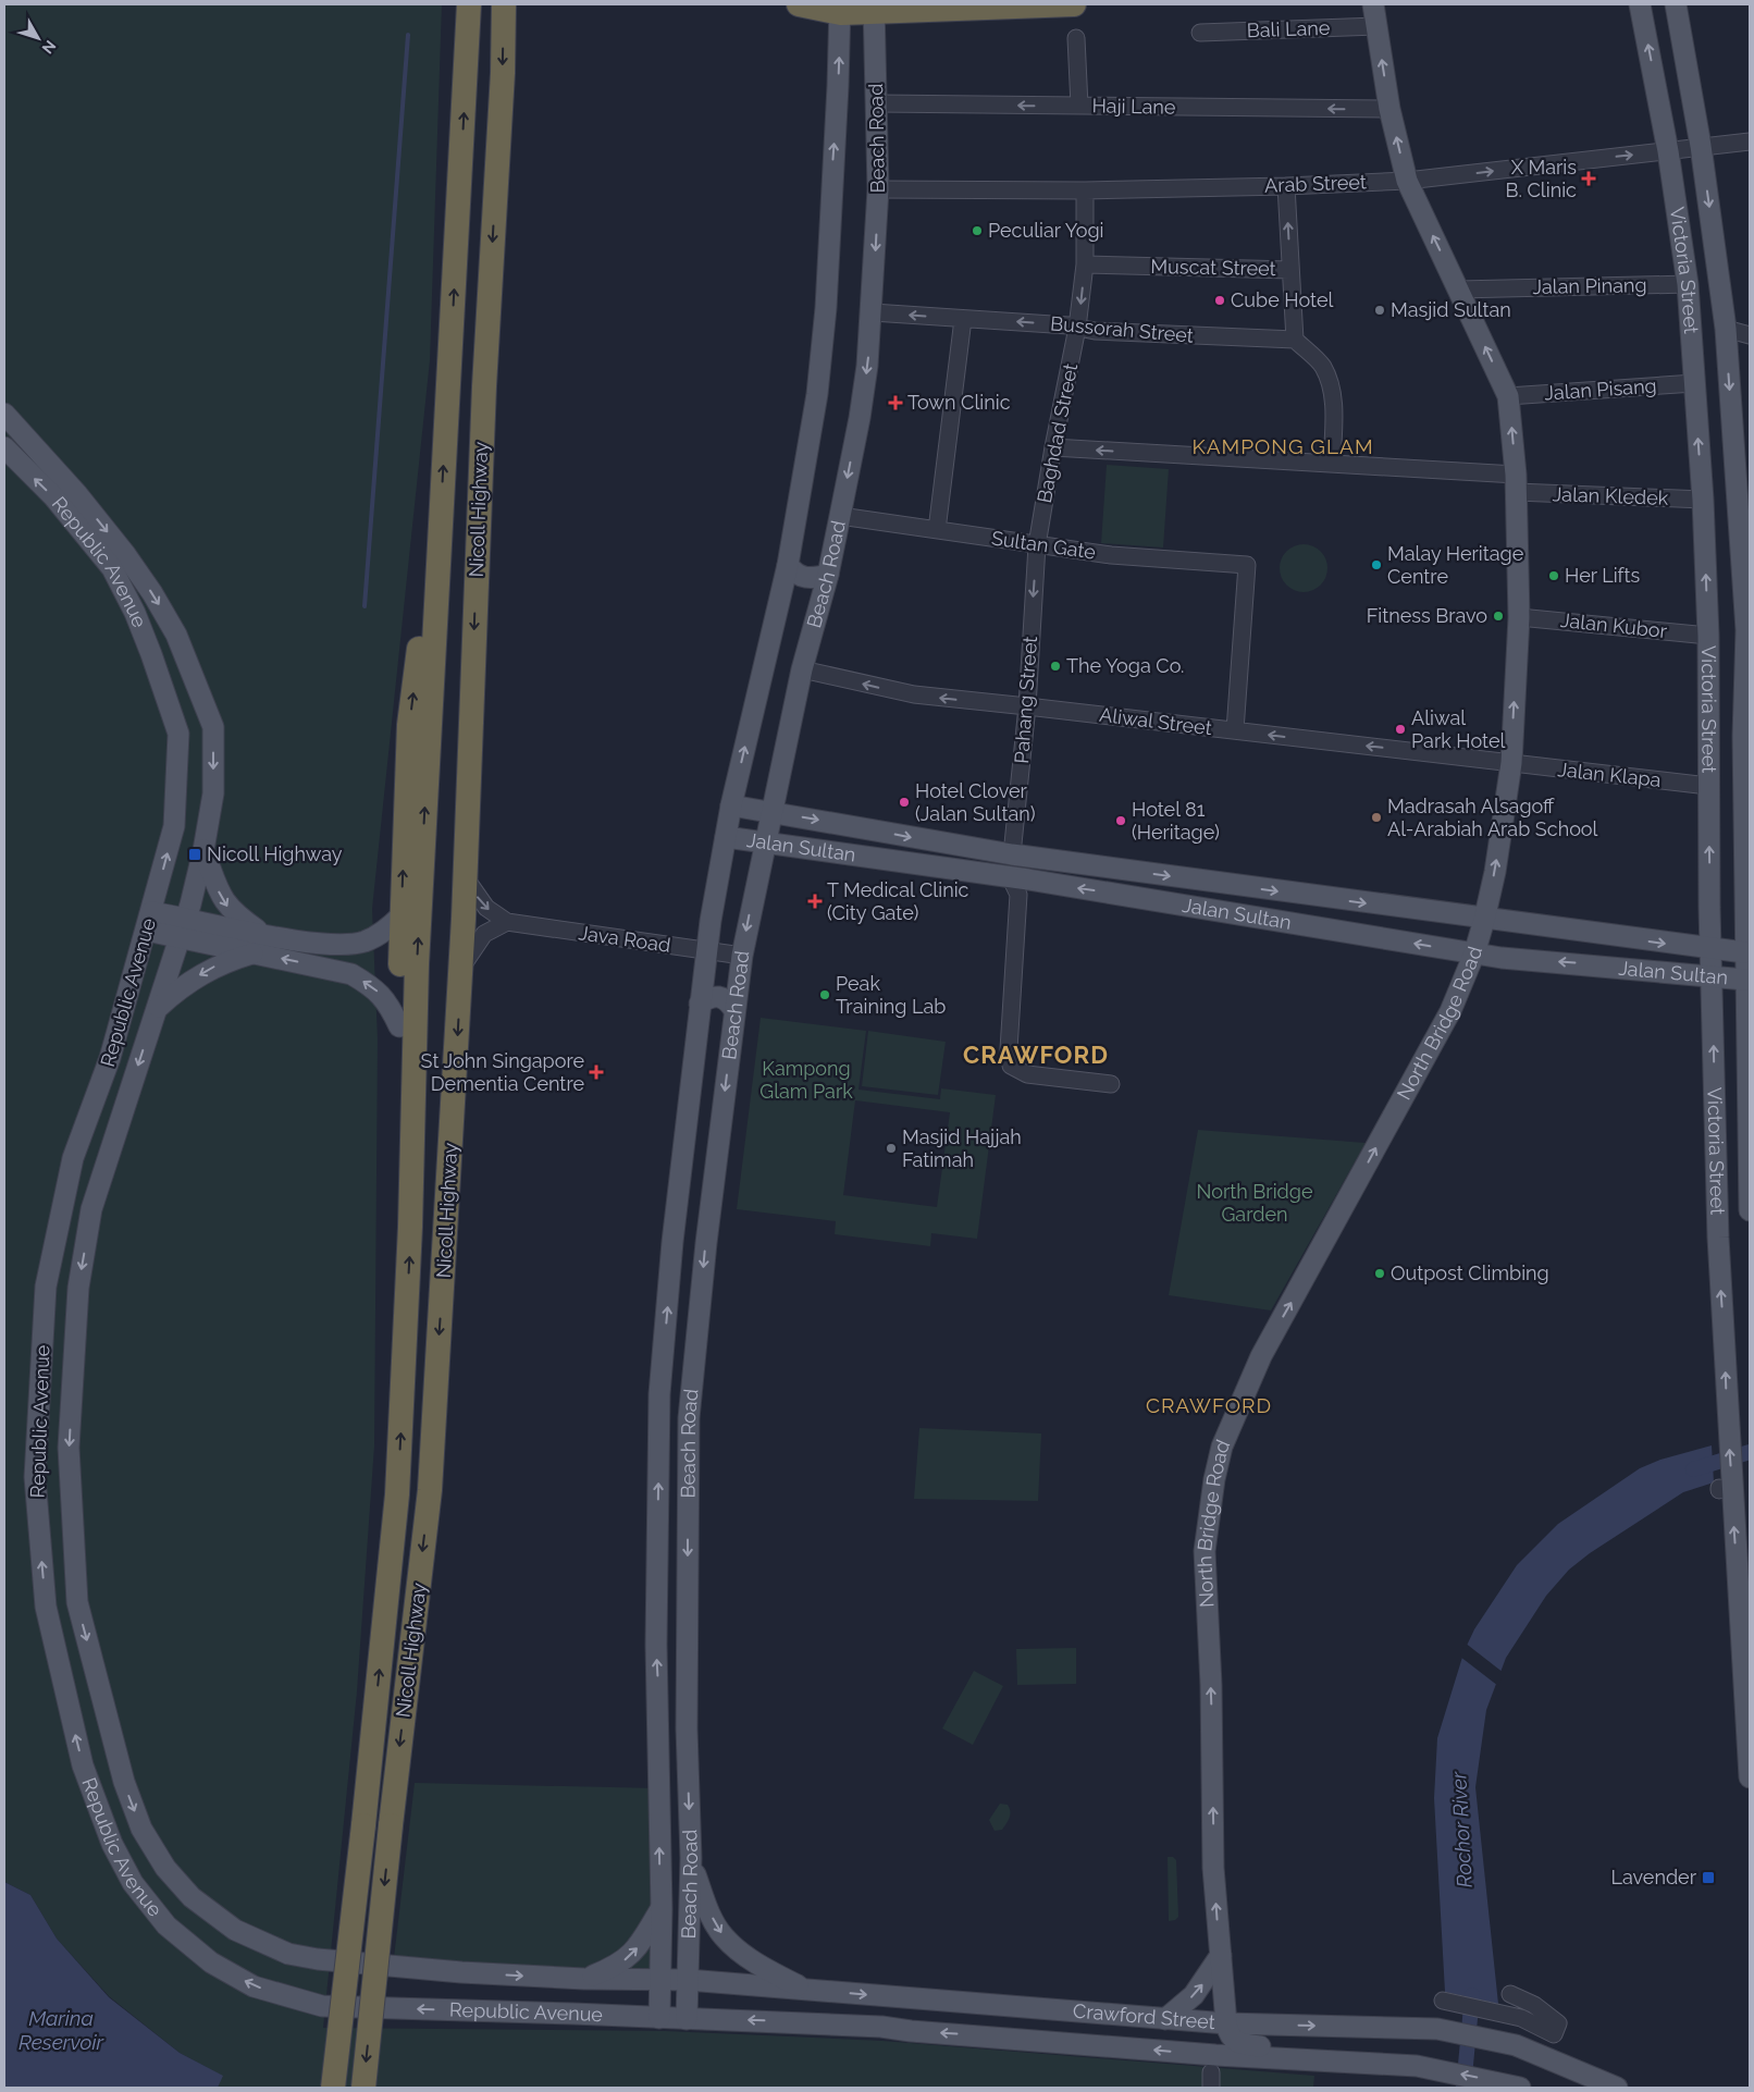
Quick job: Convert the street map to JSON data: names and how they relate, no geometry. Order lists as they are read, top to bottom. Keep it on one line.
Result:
{"streets":{"highway":["Nicoll Highway"],"main road":["Beach Road","Victoria Street","Republic Avenue","Jalan Sultan","North Bridge Road","Crawford Street"],"street":["Bali Lane","Haji Lane","Arab Street","Muscat Street","Jalan Pinang","Bussorah Street","Jalan Pisang","Baghdad Street","Jalan Kledek","Sultan Gate","Jalan Kubor","Pahang Street","Aliwal Street","Jalan Klapa","Java Road"]},"crossings":[["Bali Lane","North Bridge Road"],["Haji Lane","Beach Road"],["Haji Lane","North Bridge Road"],["Beach Road","Arab Street"],["Beach Road","Bussorah Street"],["Beach Road","Sultan Gate"],["Beach Road","Republic Avenue"],["Beach Road","Aliwal Street"],["Beach Road","Jalan Sultan"],["Beach Road","Java Road"],["Beach Road","Crawford Street"],["Arab Street","Muscat Street"],["Arab Street","Victoria Street"],["Arab Street","Baghdad Street"],["Arab Street","North Bridge Road"],["Muscat Street","Baghdad Street"],["Victoria Street","Jalan Pinang"],["Victoria Street","Jalan Pisang"],["Victoria Street","Jalan Kledek"],["Victoria Street","Jalan Kubor"],["Victoria Street","Jalan Klapa"],["Victoria Street","Jalan Sultan"],["Jalan Pinang","North Bridge Road"],["Bussorah Street","Baghdad Street"],["Jalan Pisang","North Bridge Road"],["Baghdad Street","Jalan Kledek"],["Baghdad Street","Sultan Gate"],["Baghdad Street","Pahang Street"],["Jalan Kledek","North Bridge Road"],["Nicoll Highway","Java Road"],["Sultan Gate","Pahang Street"],["Sultan Gate","Aliwal Street"],["Republic Avenue","Crawford Street"],["Jalan Kubor","North Bridge Road"],["Pahang Street","Aliwal Street"],["Pahang Street","Jalan Sultan"],["Aliwal Street","Jalan Klapa"],["Aliwal Street","North Bridge Road"],["Jalan Klapa","North Bridge Road"],["Jalan Sultan","North Bridge Road"],["North Bridge Road","Crawford Street"]],"one_way":["Haji Lane","Bussorah Street","Jalan Kledek","Aliwal Street","North Bridge Road"],"districts":["KAMPONG GLAM","CRAWFORD","CRAWFORD"],"water":["Rochor River","Marina Reservoir"],"parks":["Kampong Glam Park","North Bridge Garden"],"places":{"health":["X Maris B. Clinic","Town Clinic","T Medical Clinic (City Gate)","St John Singapore Dementia Centre"],"other":["Peculiar Yogi","Cube Hotel","Masjid Sultan","Malay Heritage Centre","Her Lifts","Fitness Bravo","The Yoga Co.","Aliwal Park Hotel","Hotel Clover (Jalan Sultan)","Madrasah Alsagoff Al-Arabiah Arab School","Hotel 81 (Heritage)","Peak Training Lab","Masjid Hajjah Fatimah","Outpost Climbing"],"transit":["Nicoll Highway","Lavender"]},"north":"bottom right"}
